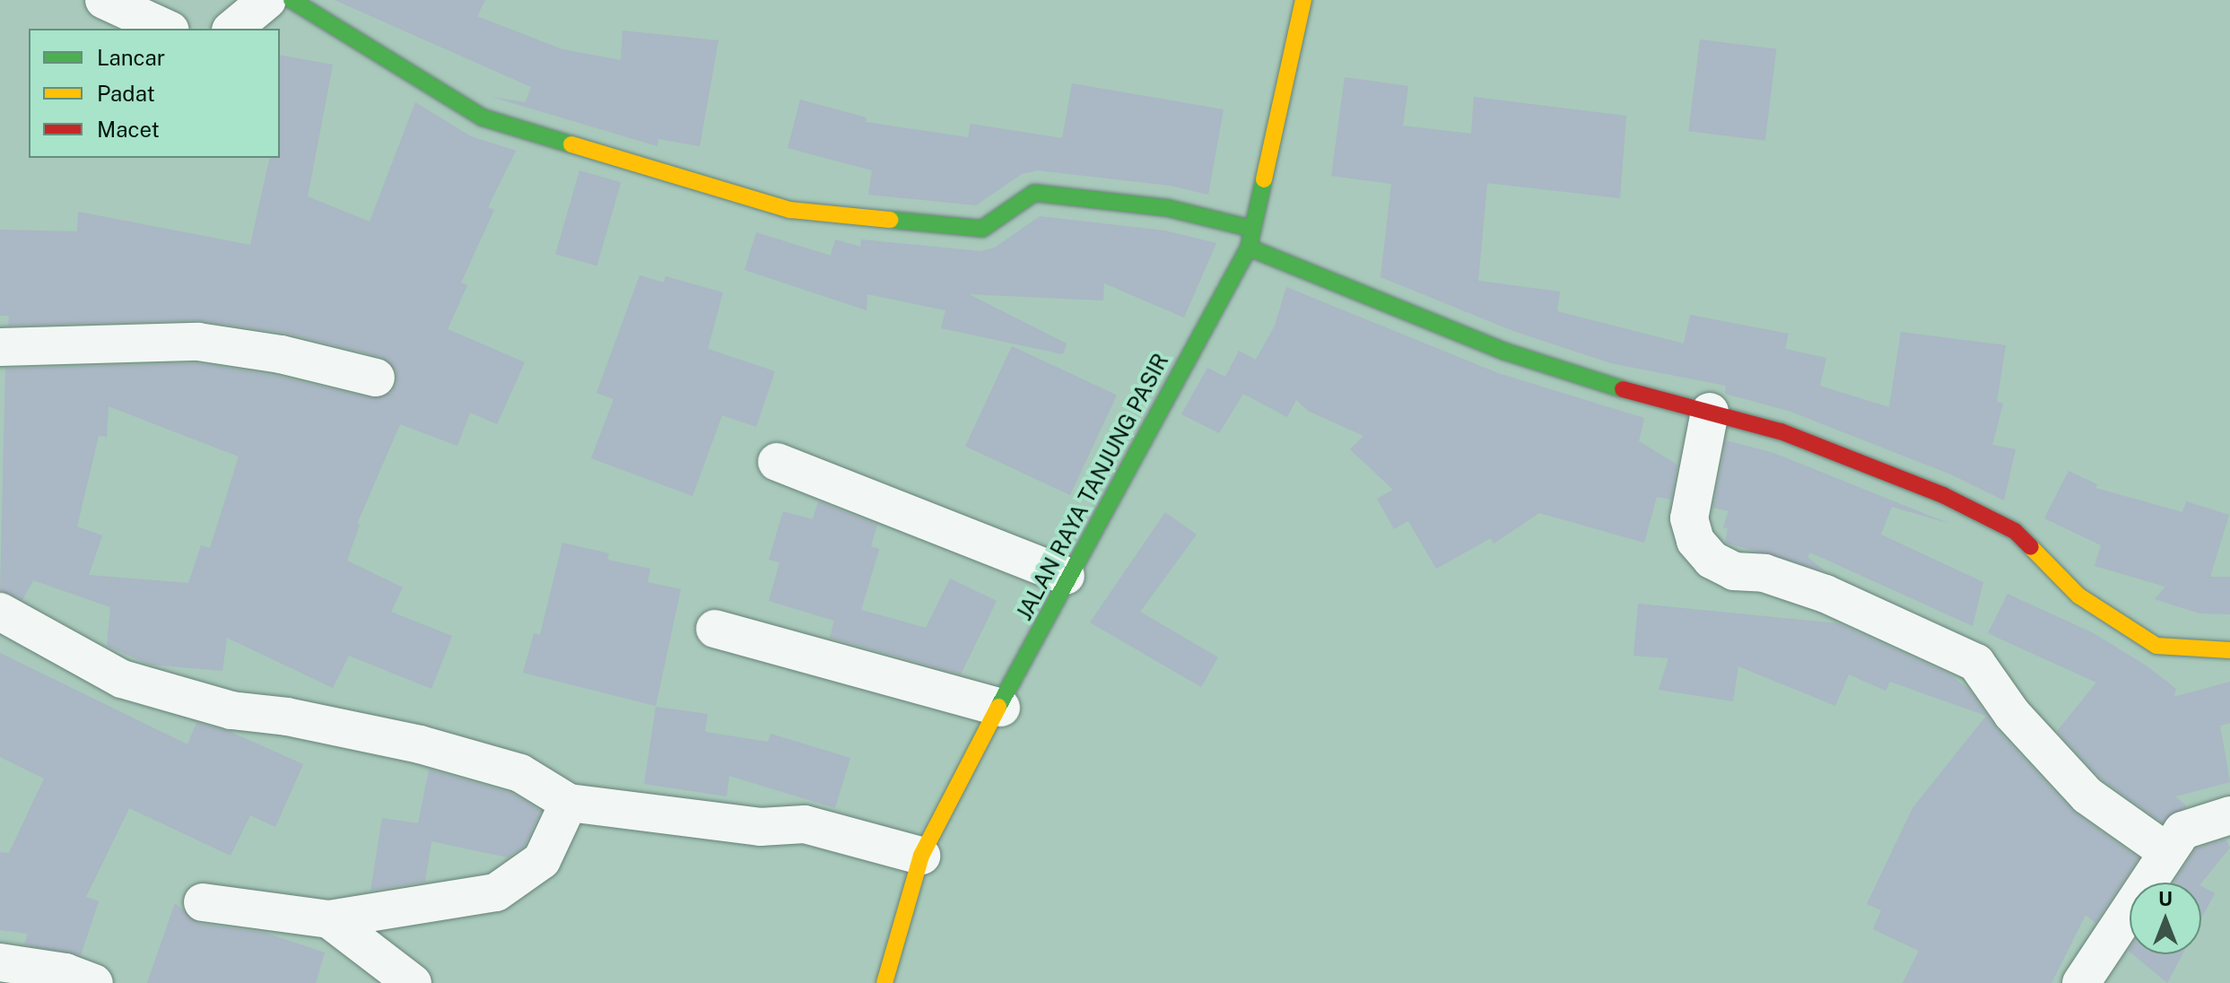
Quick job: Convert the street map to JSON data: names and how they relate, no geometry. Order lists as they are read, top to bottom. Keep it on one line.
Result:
{"streets":{"street":["JALAN RAYA TANJUNG PASIR"]},"legend":["Lancar","Padat","Macet"],"north":"top"}
